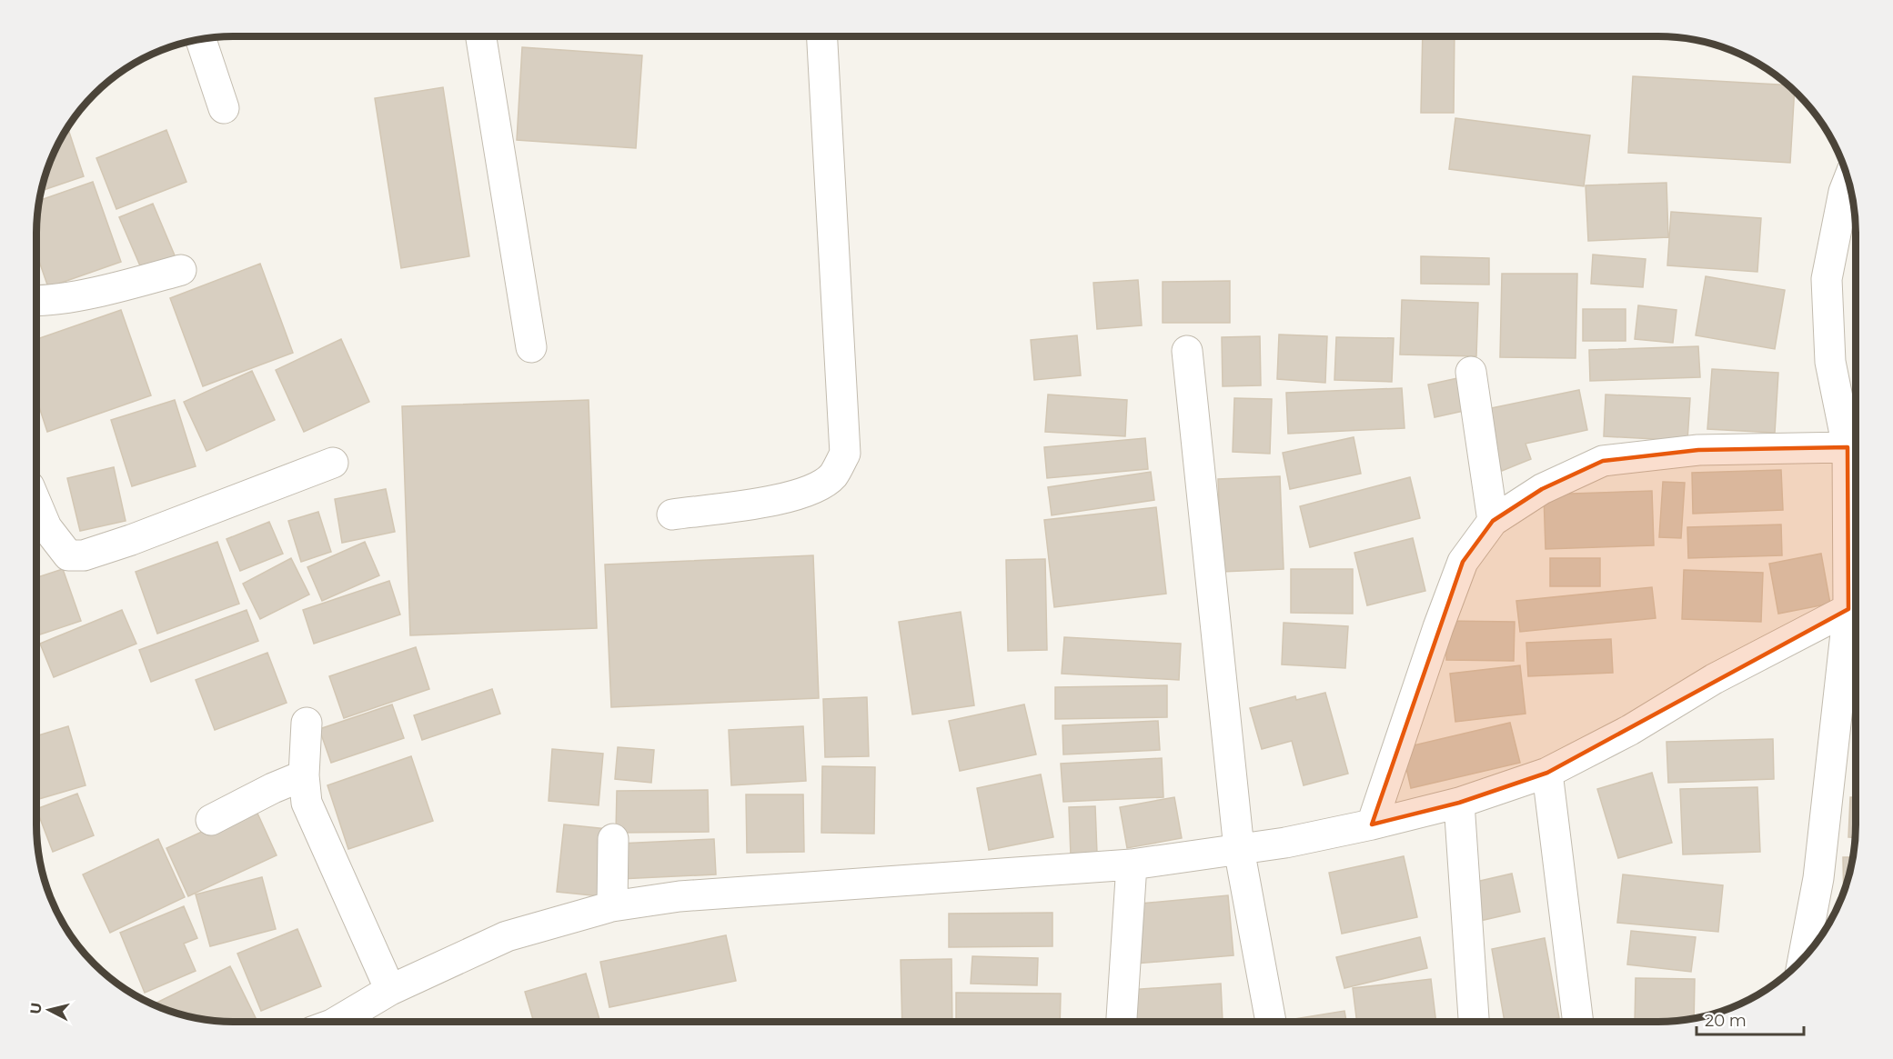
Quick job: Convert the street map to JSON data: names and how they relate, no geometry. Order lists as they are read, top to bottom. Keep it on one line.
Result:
{"scale_bar":"20 m","north":"left"}
